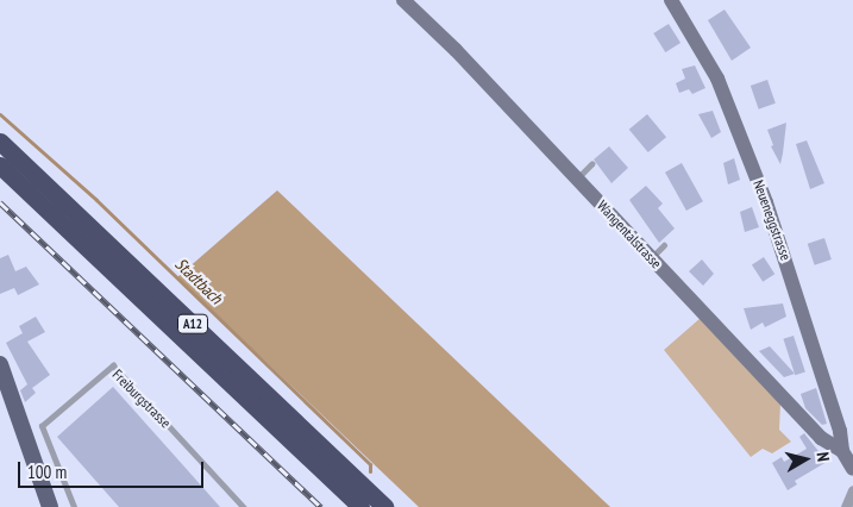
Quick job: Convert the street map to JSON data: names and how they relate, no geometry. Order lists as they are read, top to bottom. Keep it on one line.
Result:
{"streets":{"highway":["A12"],"street":["Neueneggstrasse","Wangentalstrasse"],"lane":["Freiburgstrasse"]},"crossings":[["Neueneggstrasse","Wangentalstrasse"]],"water":["Stadtbach"],"scale_bar":"100 m","north":"right"}
